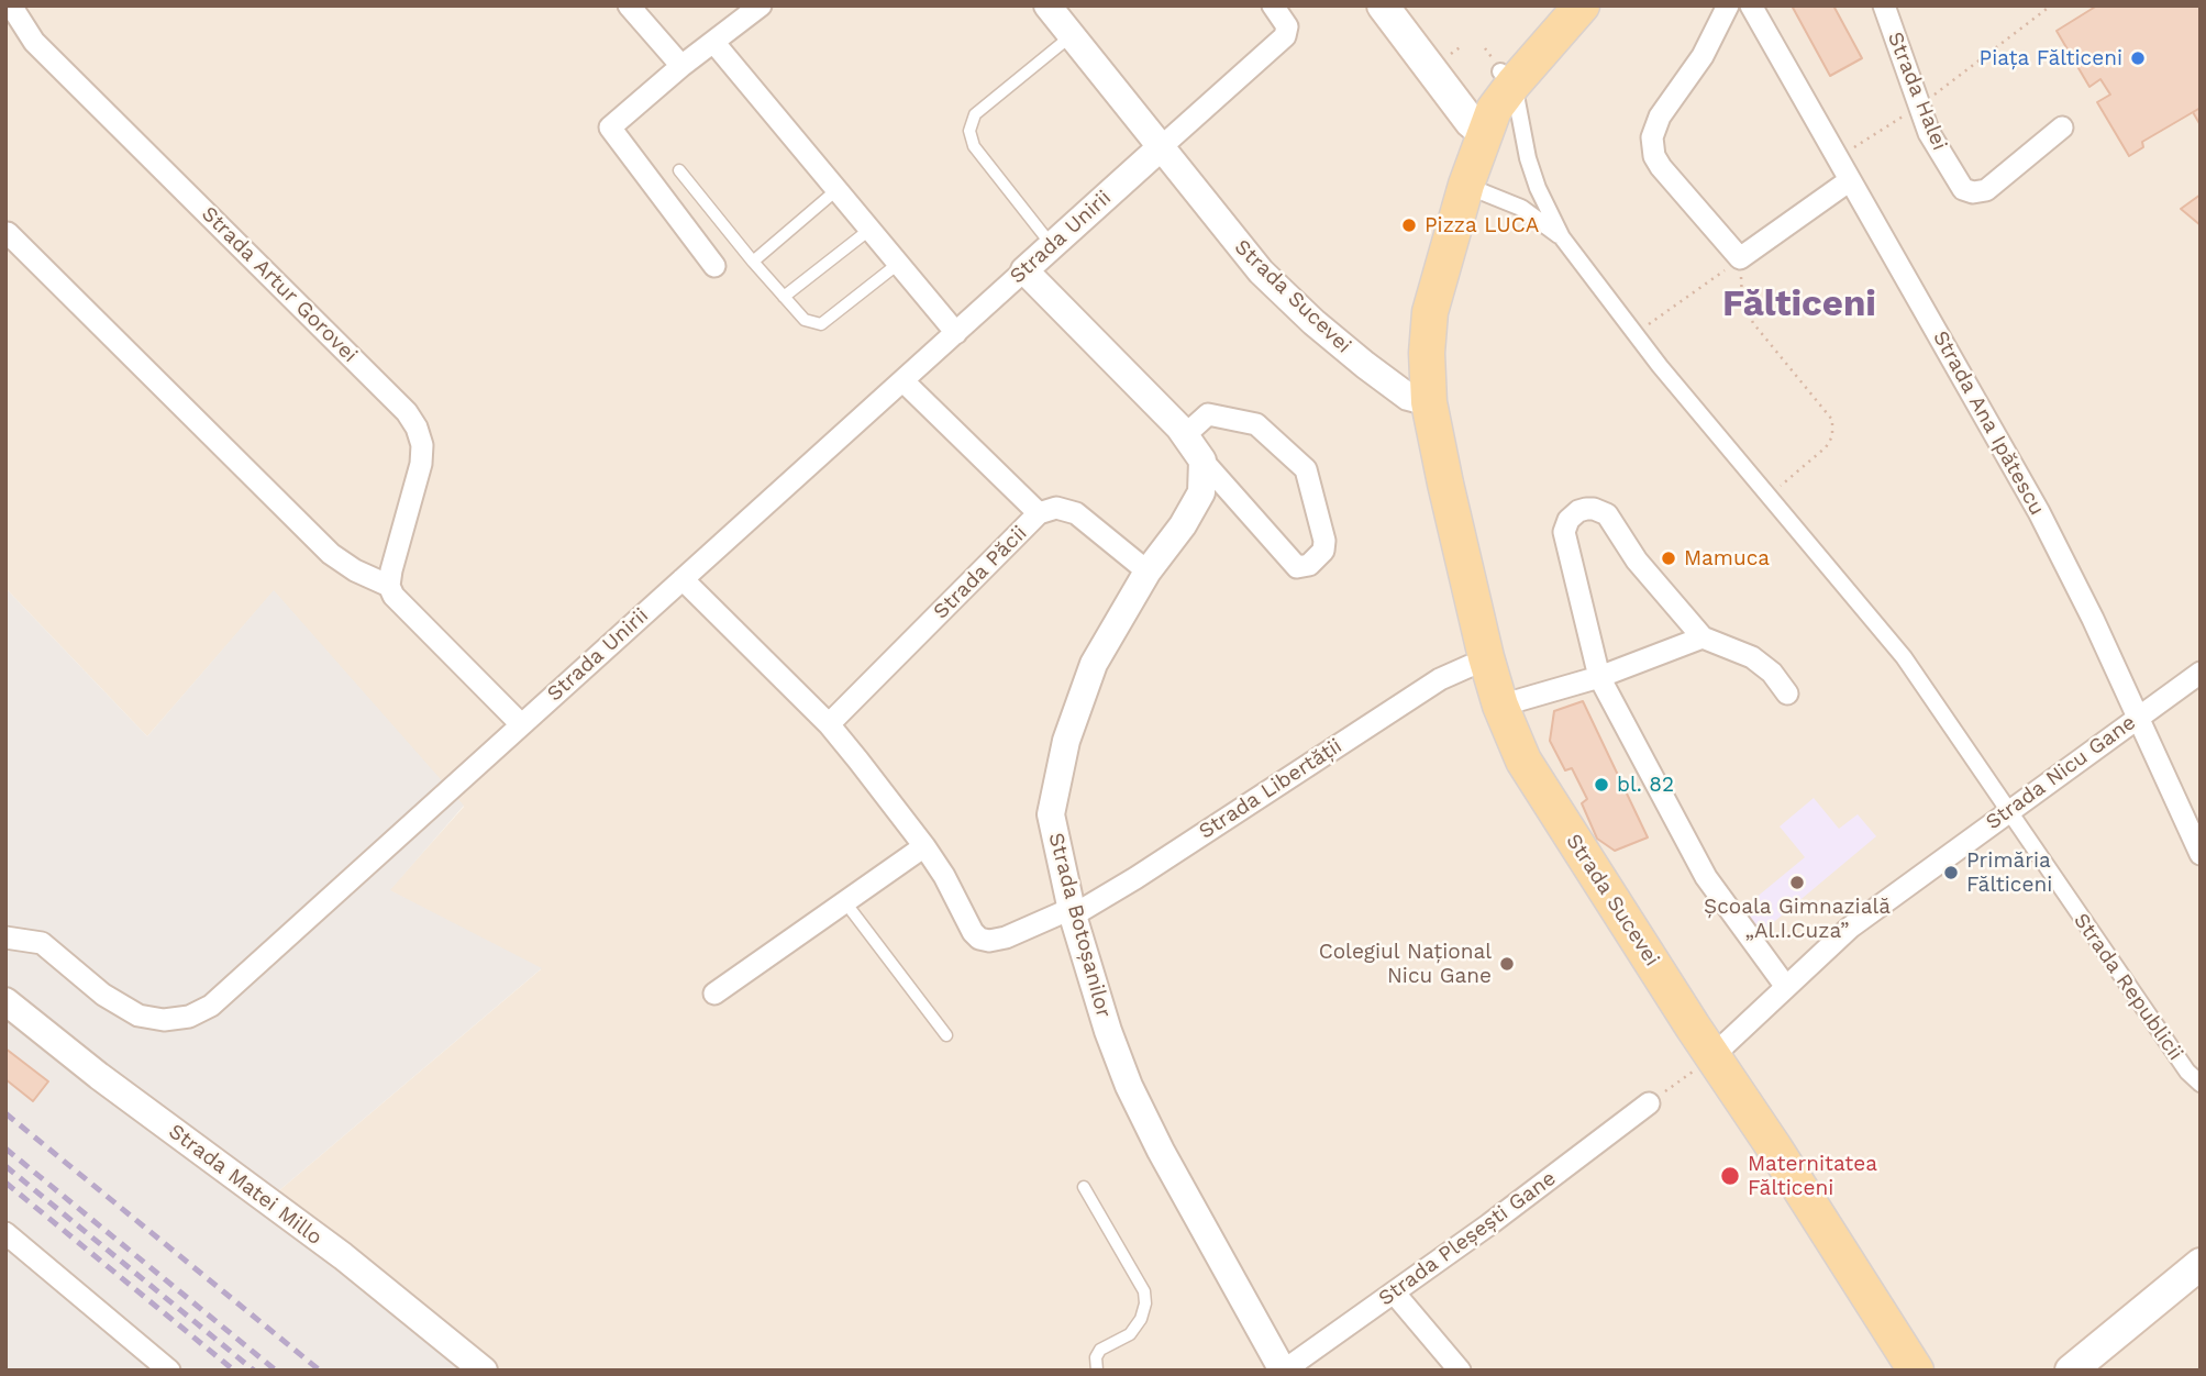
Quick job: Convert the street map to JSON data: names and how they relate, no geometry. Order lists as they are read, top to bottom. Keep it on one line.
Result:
{"streets":{"main road":["Strada Sucevei"],"street":["Strada Halei","Strada Unirii","Strada Artur Gorovei","Strada Ana Ipătescu","Strada Păcii","Strada Nicu Gane","Strada Libertății","Strada Botoșanilor","Strada Republicii","Strada Matei Millo","Strada Pleșești Gane"]},"crossings":[["Strada Unirii","Strada Sucevei"],["Strada Sucevei","Strada Nicu Gane"],["Strada Sucevei","Strada Libertății"],["Strada Ana Ipătescu","Strada Nicu Gane"],["Strada Păcii","Strada Botoșanilor"],["Strada Nicu Gane","Strada Republicii"],["Strada Libertății","Strada Botoșanilor"],["Strada Botoșanilor","Strada Pleșești Gane"]],"districts":["Fălticeni"],"places":["Piața Fălticeni","Pizza LUCA","Mamuca","bl. 82","Primăria Fălticeni","Școala Gimnazială „Al.I.Cuza”","Colegiul Național Nicu Gane","Maternitatea Fălticeni"]}
